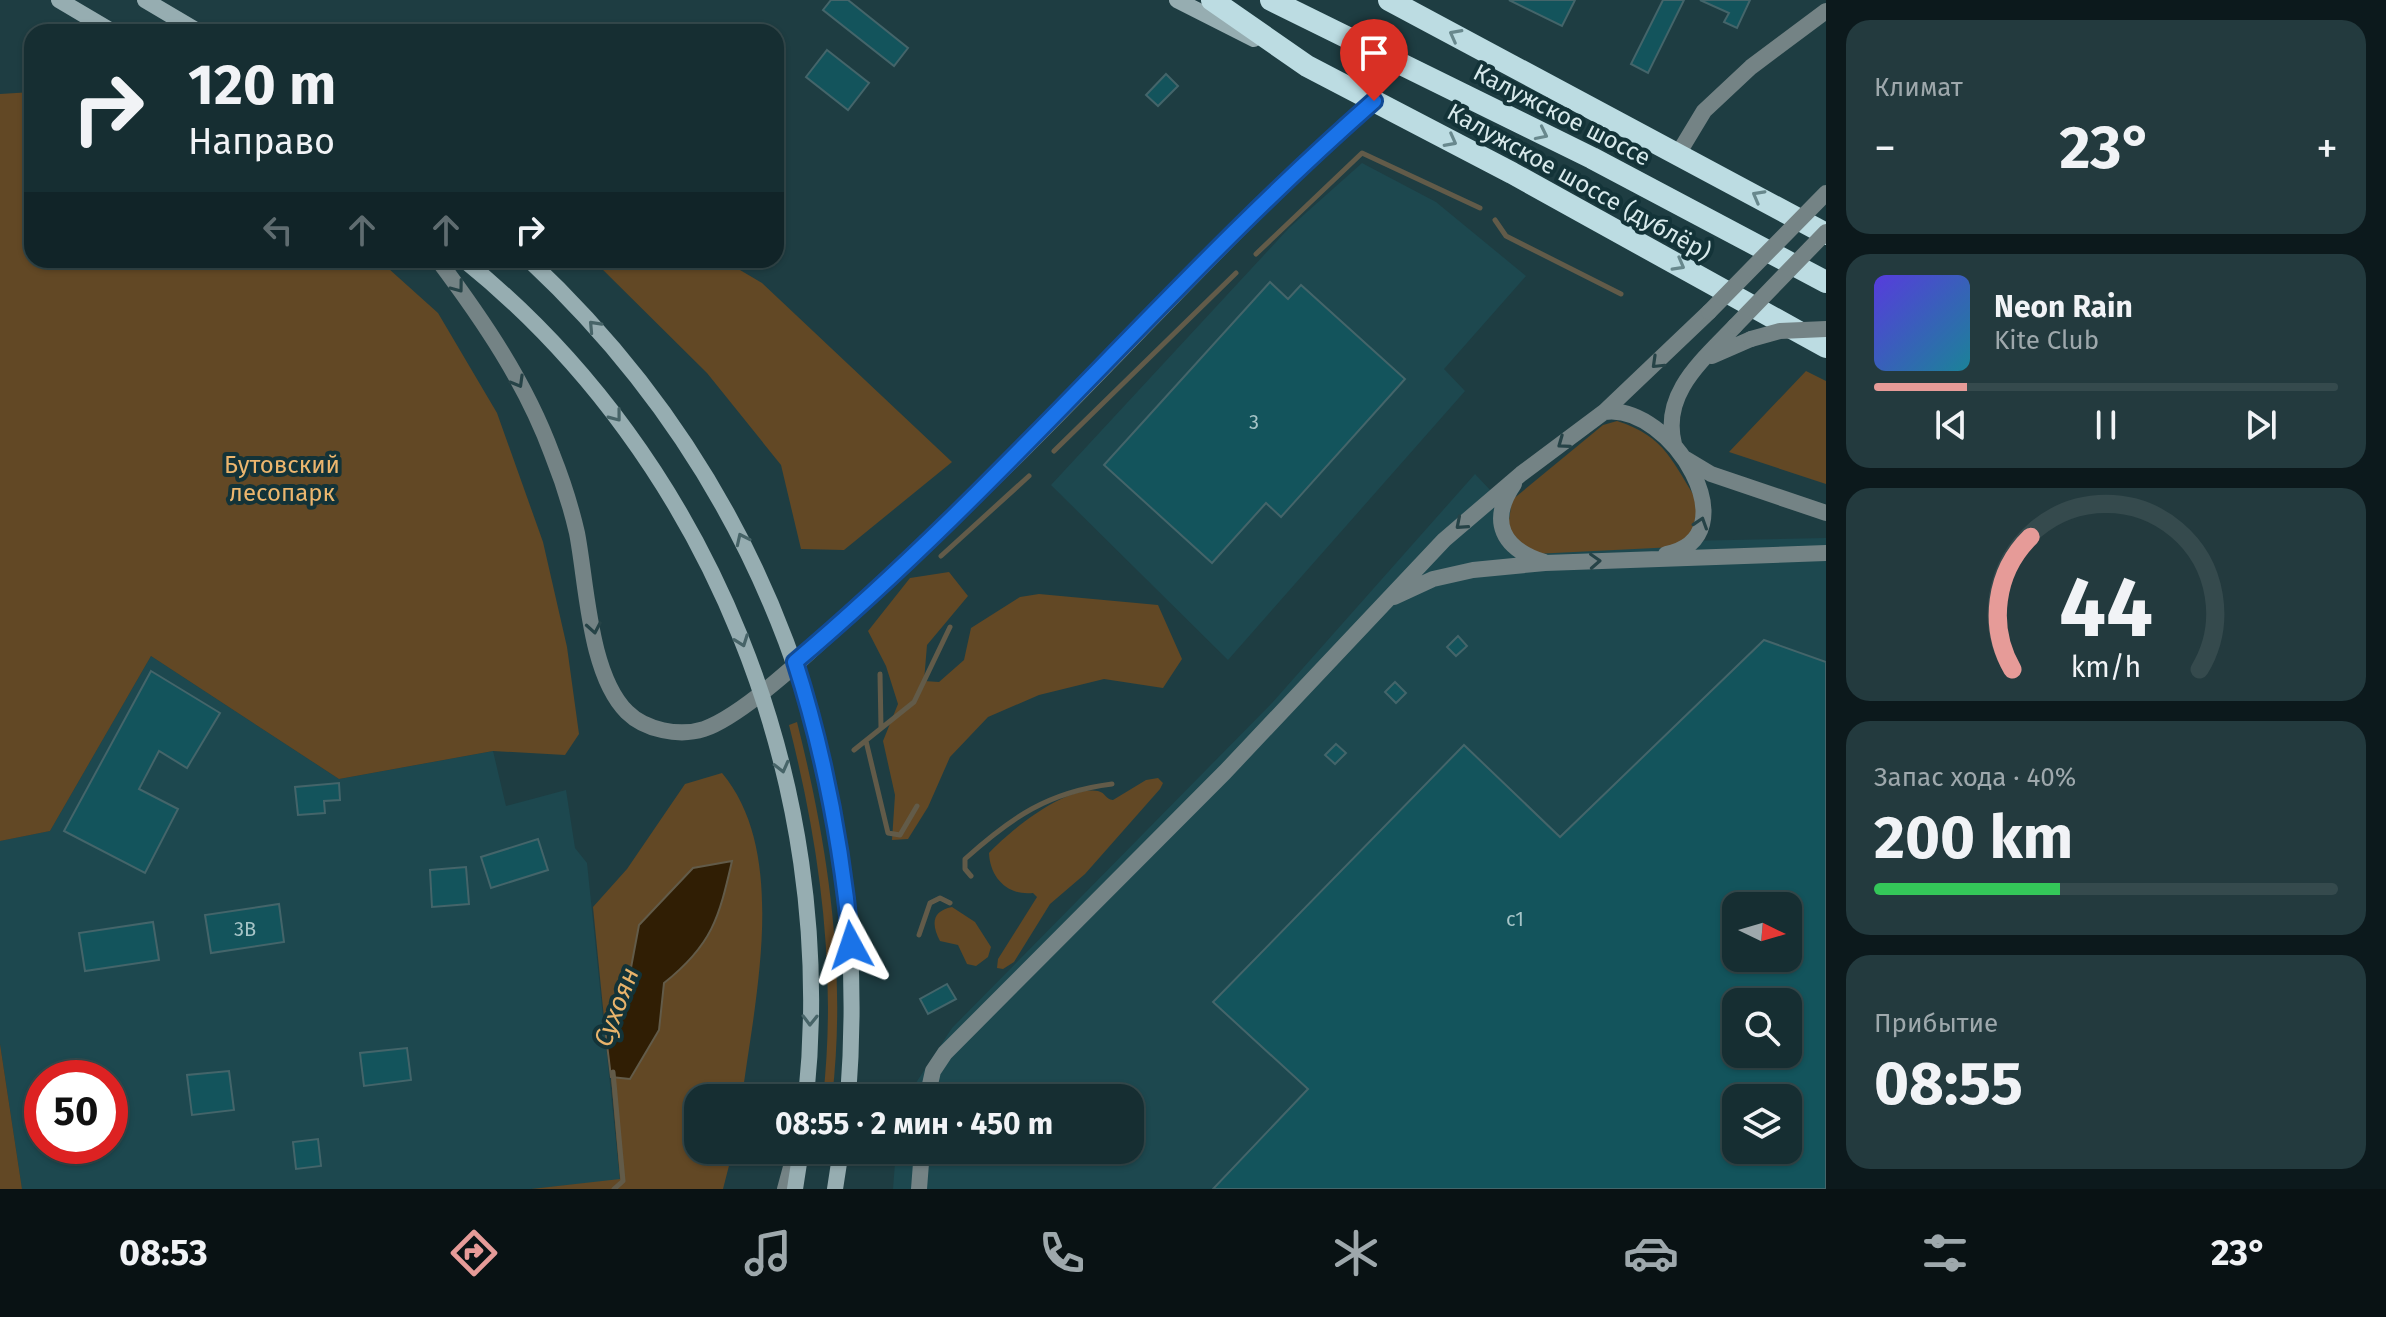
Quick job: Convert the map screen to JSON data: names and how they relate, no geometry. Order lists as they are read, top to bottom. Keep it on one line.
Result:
{"streets":{"highway":["Калужское шоссе","Калужское шоссе (дублёр)"]},"one_way":["Калужское шоссе (дублёр)"],"water":["Сухоян"],"parks":["Бутовский лесопарк"],"house_numbers":["3","с1","3В"],"north":"right","page":{"tile":["Климат",["Запас хода · 40%","200 km"],["Прибытие","08:55"]],"turn":["120 m","Направо"],"heat":["−","23°","+"],"song":["Neon Rain","Kite Club"],"limit":"50","trip":"08:55 · 2 мин · 450 m","tabs":["08:53","23°"],"gauge":["44","km/h"]}}
